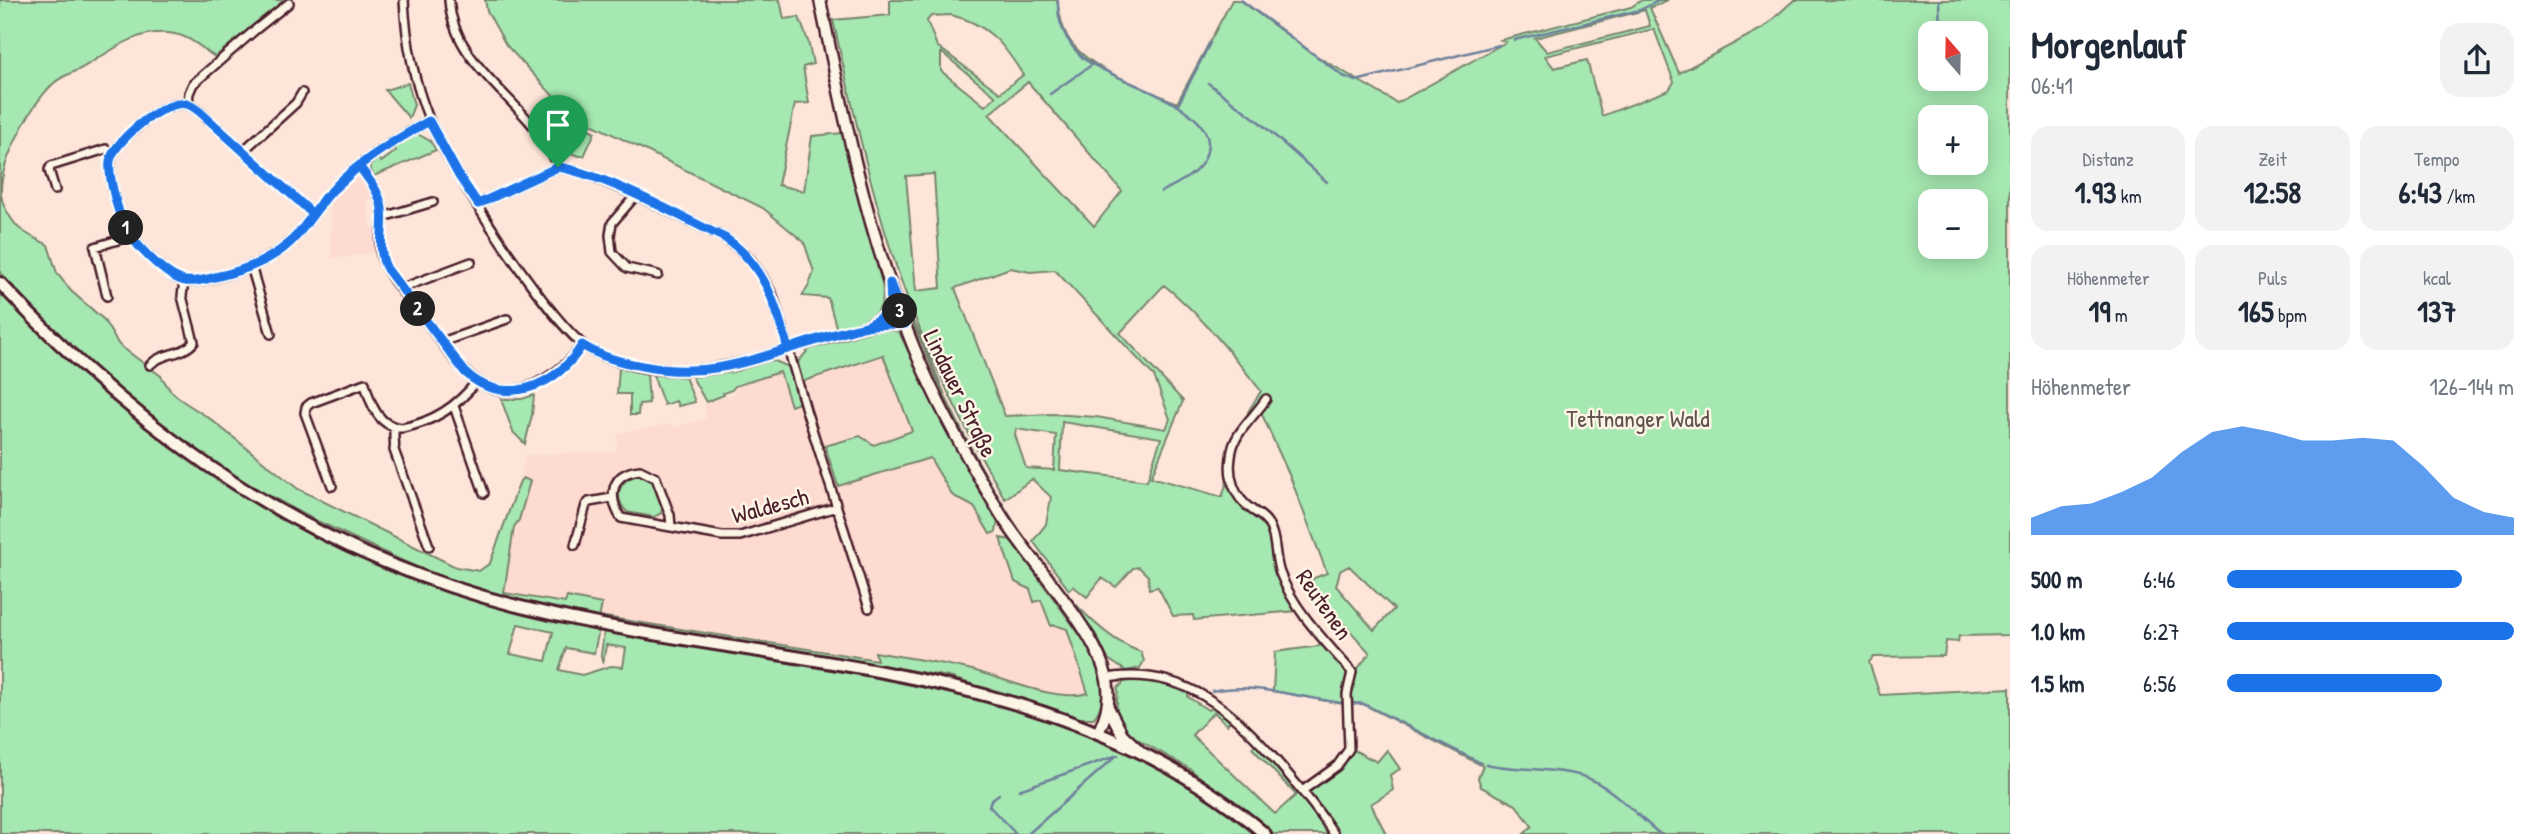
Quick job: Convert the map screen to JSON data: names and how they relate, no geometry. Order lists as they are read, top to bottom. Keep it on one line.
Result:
{"streets":{"main road":["Lindauer Straße"],"street":["Waldesch","Reutenen"]},"parks":["Tettnanger Wald"],"north":"top","page":{"heading":["Morgenlauf","06:41"],"map_buttons":["+","−"],"stats":[["Distanz","1.93 km"],["Zeit","12:58"],["Tempo","6:43 /km"],["Höhenmeter","19 m"],["Puls","165 bpm"],["kcal","137"]],"pins":["1","2","3"],"chart":["Höhenmeter","126–144 m"],"list":[{"name":"500 m","note":"6:46"},{"name":"1.0 km","note":"6:27"},{"name":"1.5 km","note":"6:56"}]}}
